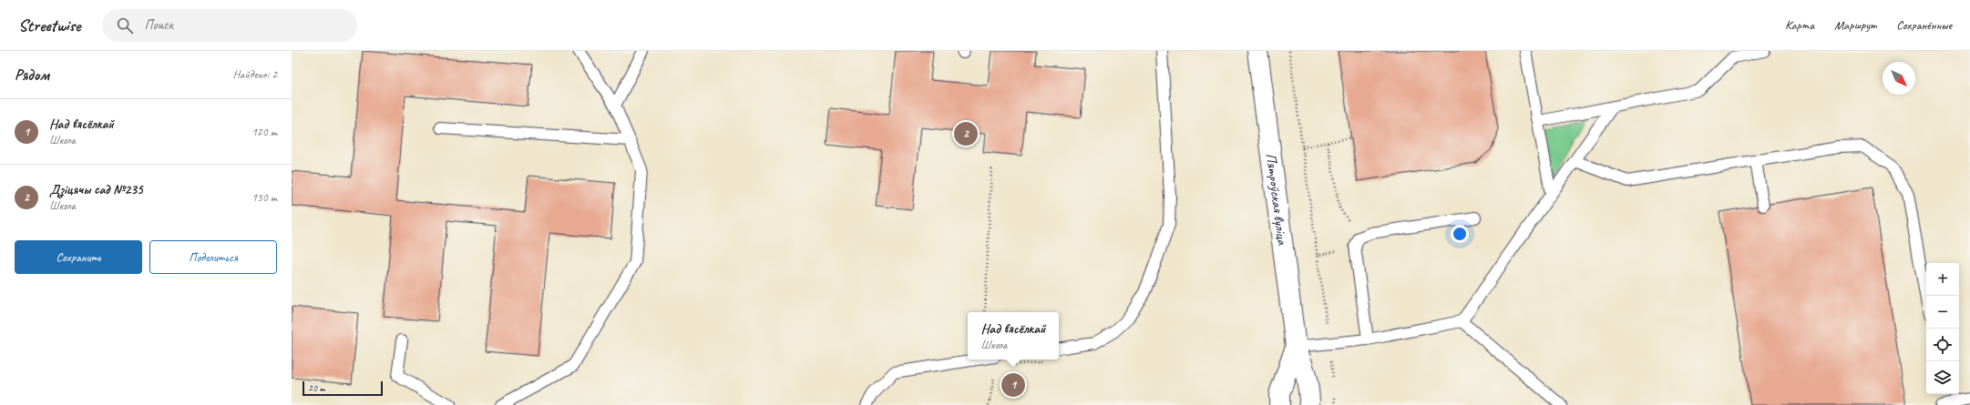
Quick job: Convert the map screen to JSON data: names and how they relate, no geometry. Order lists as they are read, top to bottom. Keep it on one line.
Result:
{"streets":{"street":["Пятроўская вуліца"]},"scale_bar":"20 m","north":"bottom right","page":{"header":"Streetwise","search":"Поиск","nav":["Карта","Маршрут","Сохранённые"],"heading":["Рядом","Найдено: 2"],"list":[{"mark":"1","name":"Над вясёлкай","note":"Школа","value":"120 m"},{"mark":"2","name":"Дзіцячы сад №235","note":"Школа","value":"130 m"}],"pins":["2","1"],"buttons":["Сохранить","Поделиться"],"map_buttons":["+","−"],"popup":["Над вясёлкай","Школа"],"scale":"20 m"}}
